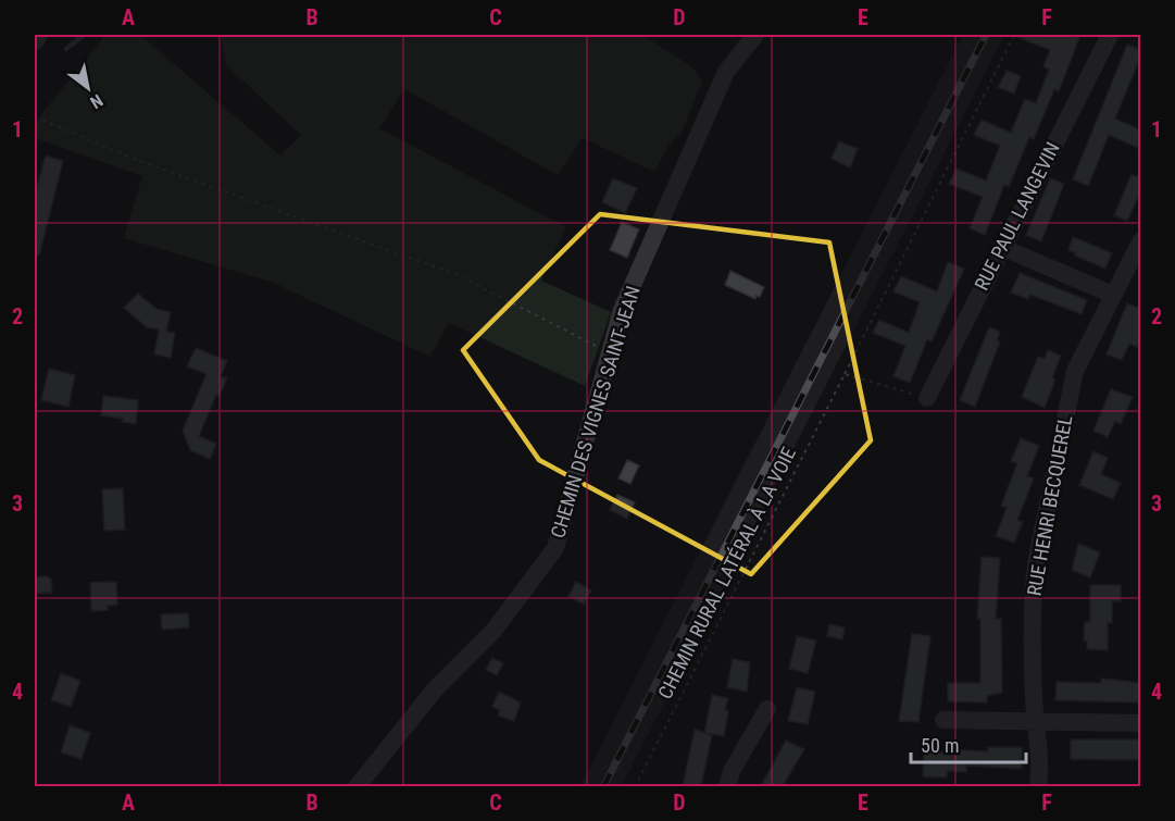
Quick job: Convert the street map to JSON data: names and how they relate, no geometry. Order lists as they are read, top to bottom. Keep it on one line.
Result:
{"streets":{"street":["RUE PAUL LANGEVIN","CHEMIN DES VIGNES SAINT-JEAN","RUE HENRI BECQUEREL"],"path":["CHEMIN RURAL LATÉRAL À LA VOIE"]},"scale_bar":"50 m","north":"bottom right","grid":{"columns":["A","B","C","D","E","F"],"rows":["1","2","3","4"]}}
